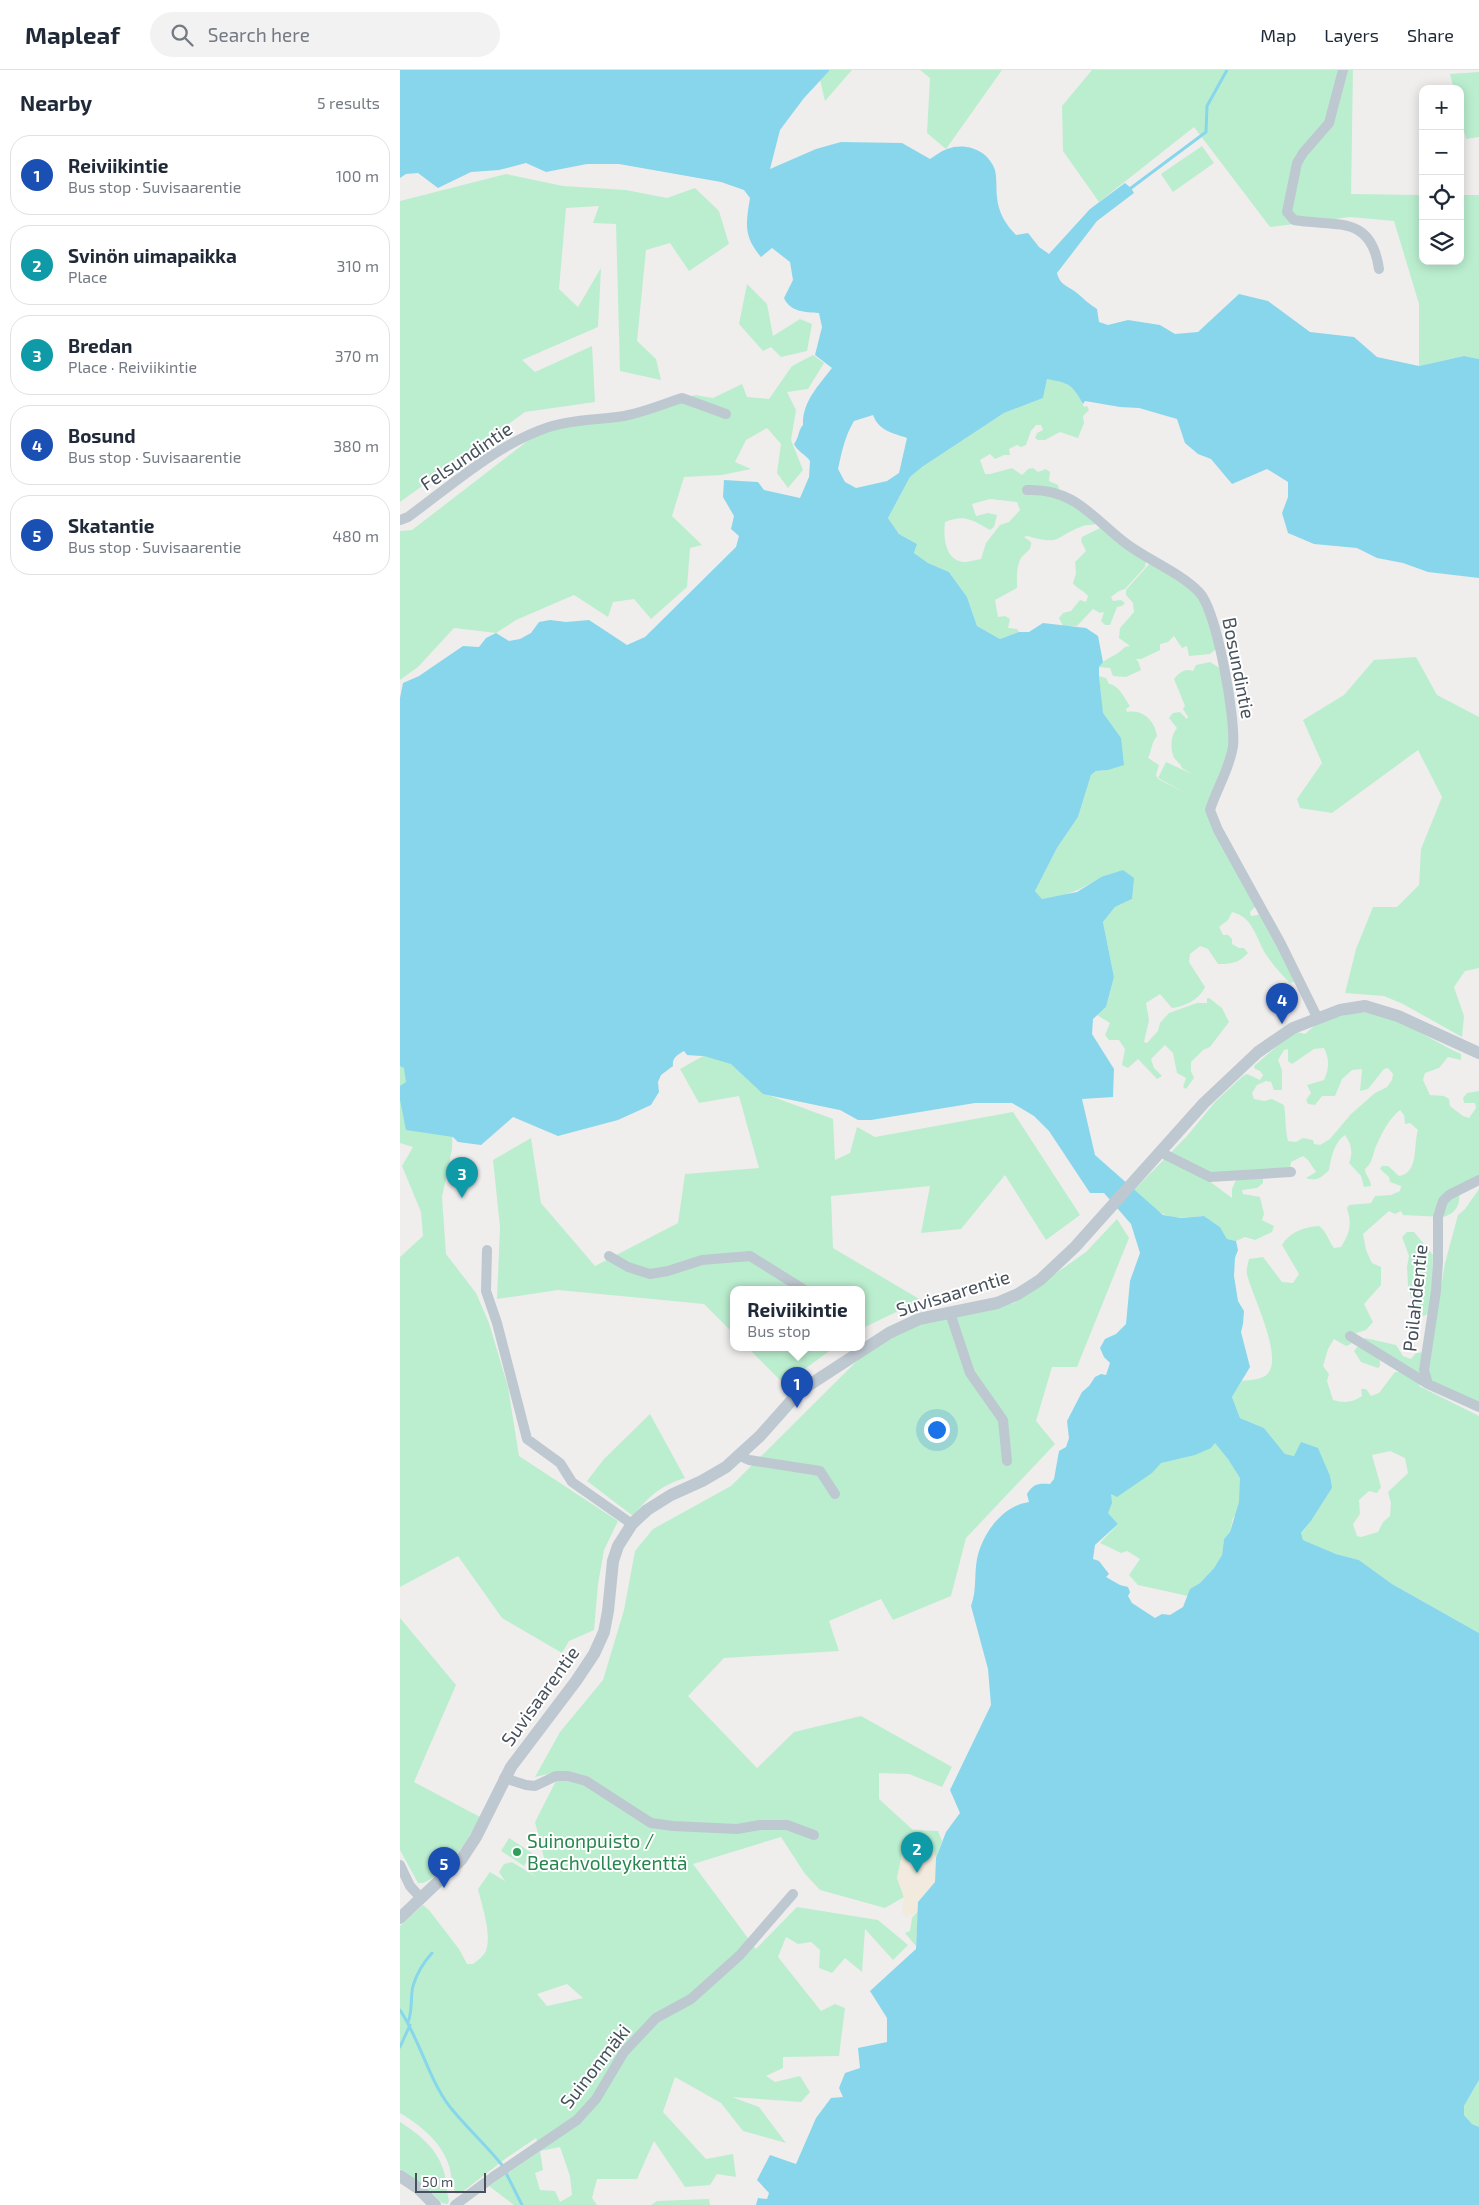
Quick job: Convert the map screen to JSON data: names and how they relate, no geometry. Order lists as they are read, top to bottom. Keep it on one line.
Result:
{"streets":{"street":["Felsundintie","Bosundintie","Suvisaarentie","Poilahdentie","Suinonmäki"]},"crossings":[["Bosundintie","Suvisaarentie"]],"places":["Suinonpuisto / Beachvolleykenttä"],"scale_bar":"50 m","page":{"header":"Mapleaf","search":"Search here","nav":["Map","Layers","Share"],"heading":["Nearby","5 results"],"map_buttons":["+","−"],"list":[{"mark":"1","name":"Reiviikintie","note":"Bus stop · Suvisaarentie","value":"100 m"},{"mark":"2","name":"Svinön uimapaikka","note":"Place","value":"310 m"},{"mark":"3","name":"Bredan","note":"Place · Reiviikintie","value":"370 m"},{"mark":"4","name":"Bosund","note":"Bus stop · Suvisaarentie","value":"380 m"},{"mark":"5","name":"Skatantie","note":"Bus stop · Suvisaarentie","value":"480 m"}],"pins":["4","3","1","2","5"],"popup":["Reiviikintie","Bus stop"],"scale":"50 m"}}
